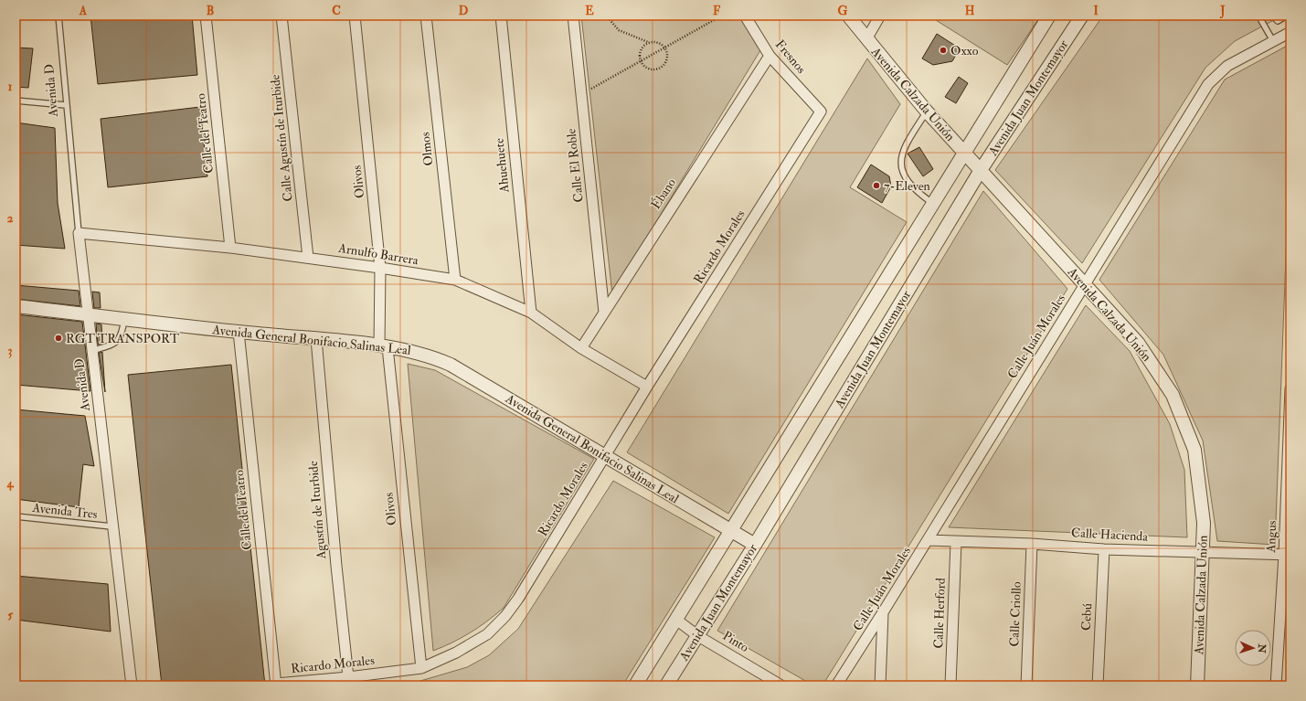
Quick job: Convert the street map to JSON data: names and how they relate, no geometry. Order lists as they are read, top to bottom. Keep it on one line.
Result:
{"streets":{"street":["Fresnos","Avenida D","Avenida Calzada Unión","Avenida Juan Montemayor","Calle del Teatro","Calle Agustín de Iturbide","Olmos","Ahuehuete","Calle El Roble","Olivos","Ébano","Ricardo Morales","Arnulfo Barrera","Calle Juán Morales","Avenida General Bonifacio Salinas Leal","Agustín de Iturbide","Calle Hacienda","Angus","Calle Herford","Calle Criollo","Cebú","Pinto"],"lane":["Avenida Tres"]},"crossings":[["Fresnos","Ébano"],["Fresnos","Ricardo Morales"],["Avenida D","Arnulfo Barrera"],["Avenida D","Avenida General Bonifacio Salinas Leal"],["Avenida D","Avenida Tres"],["Avenida Calzada Unión","Avenida Juan Montemayor"],["Avenida Calzada Unión","Calle Juán Morales"],["Avenida Calzada Unión","Calle Hacienda"],["Avenida Juan Montemayor","Avenida General Bonifacio Salinas Leal"],["Avenida Juan Montemayor","Pinto"],["Calle del Teatro","Ricardo Morales"],["Calle del Teatro","Arnulfo Barrera"],["Calle del Teatro","Avenida General Bonifacio Salinas Leal"],["Calle Agustín de Iturbide","Arnulfo Barrera"],["Olmos","Arnulfo Barrera"],["Ahuehuete","Arnulfo Barrera"],["Calle El Roble","Ébano"],["Olivos","Ricardo Morales"],["Olivos","Arnulfo Barrera"],["Olivos","Avenida General Bonifacio Salinas Leal"],["Ébano","Arnulfo Barrera"],["Ricardo Morales","Arnulfo Barrera"],["Ricardo Morales","Avenida General Bonifacio Salinas Leal"],["Ricardo Morales","Agustín de Iturbide"],["Calle Juán Morales","Calle Hacienda"],["Avenida General Bonifacio Salinas Leal","Agustín de Iturbide"],["Calle Hacienda","Angus"],["Calle Hacienda","Calle Herford"],["Calle Hacienda","Calle Criollo"],["Calle Hacienda","Cebú"]],"places":["Oxxo","7-Eleven","RGT TRANSPORT"],"north":"right","grid":{"columns":["A","B","C","D","E","F","G","H","I","J"],"rows":["1","2","3","4","5"]}}
